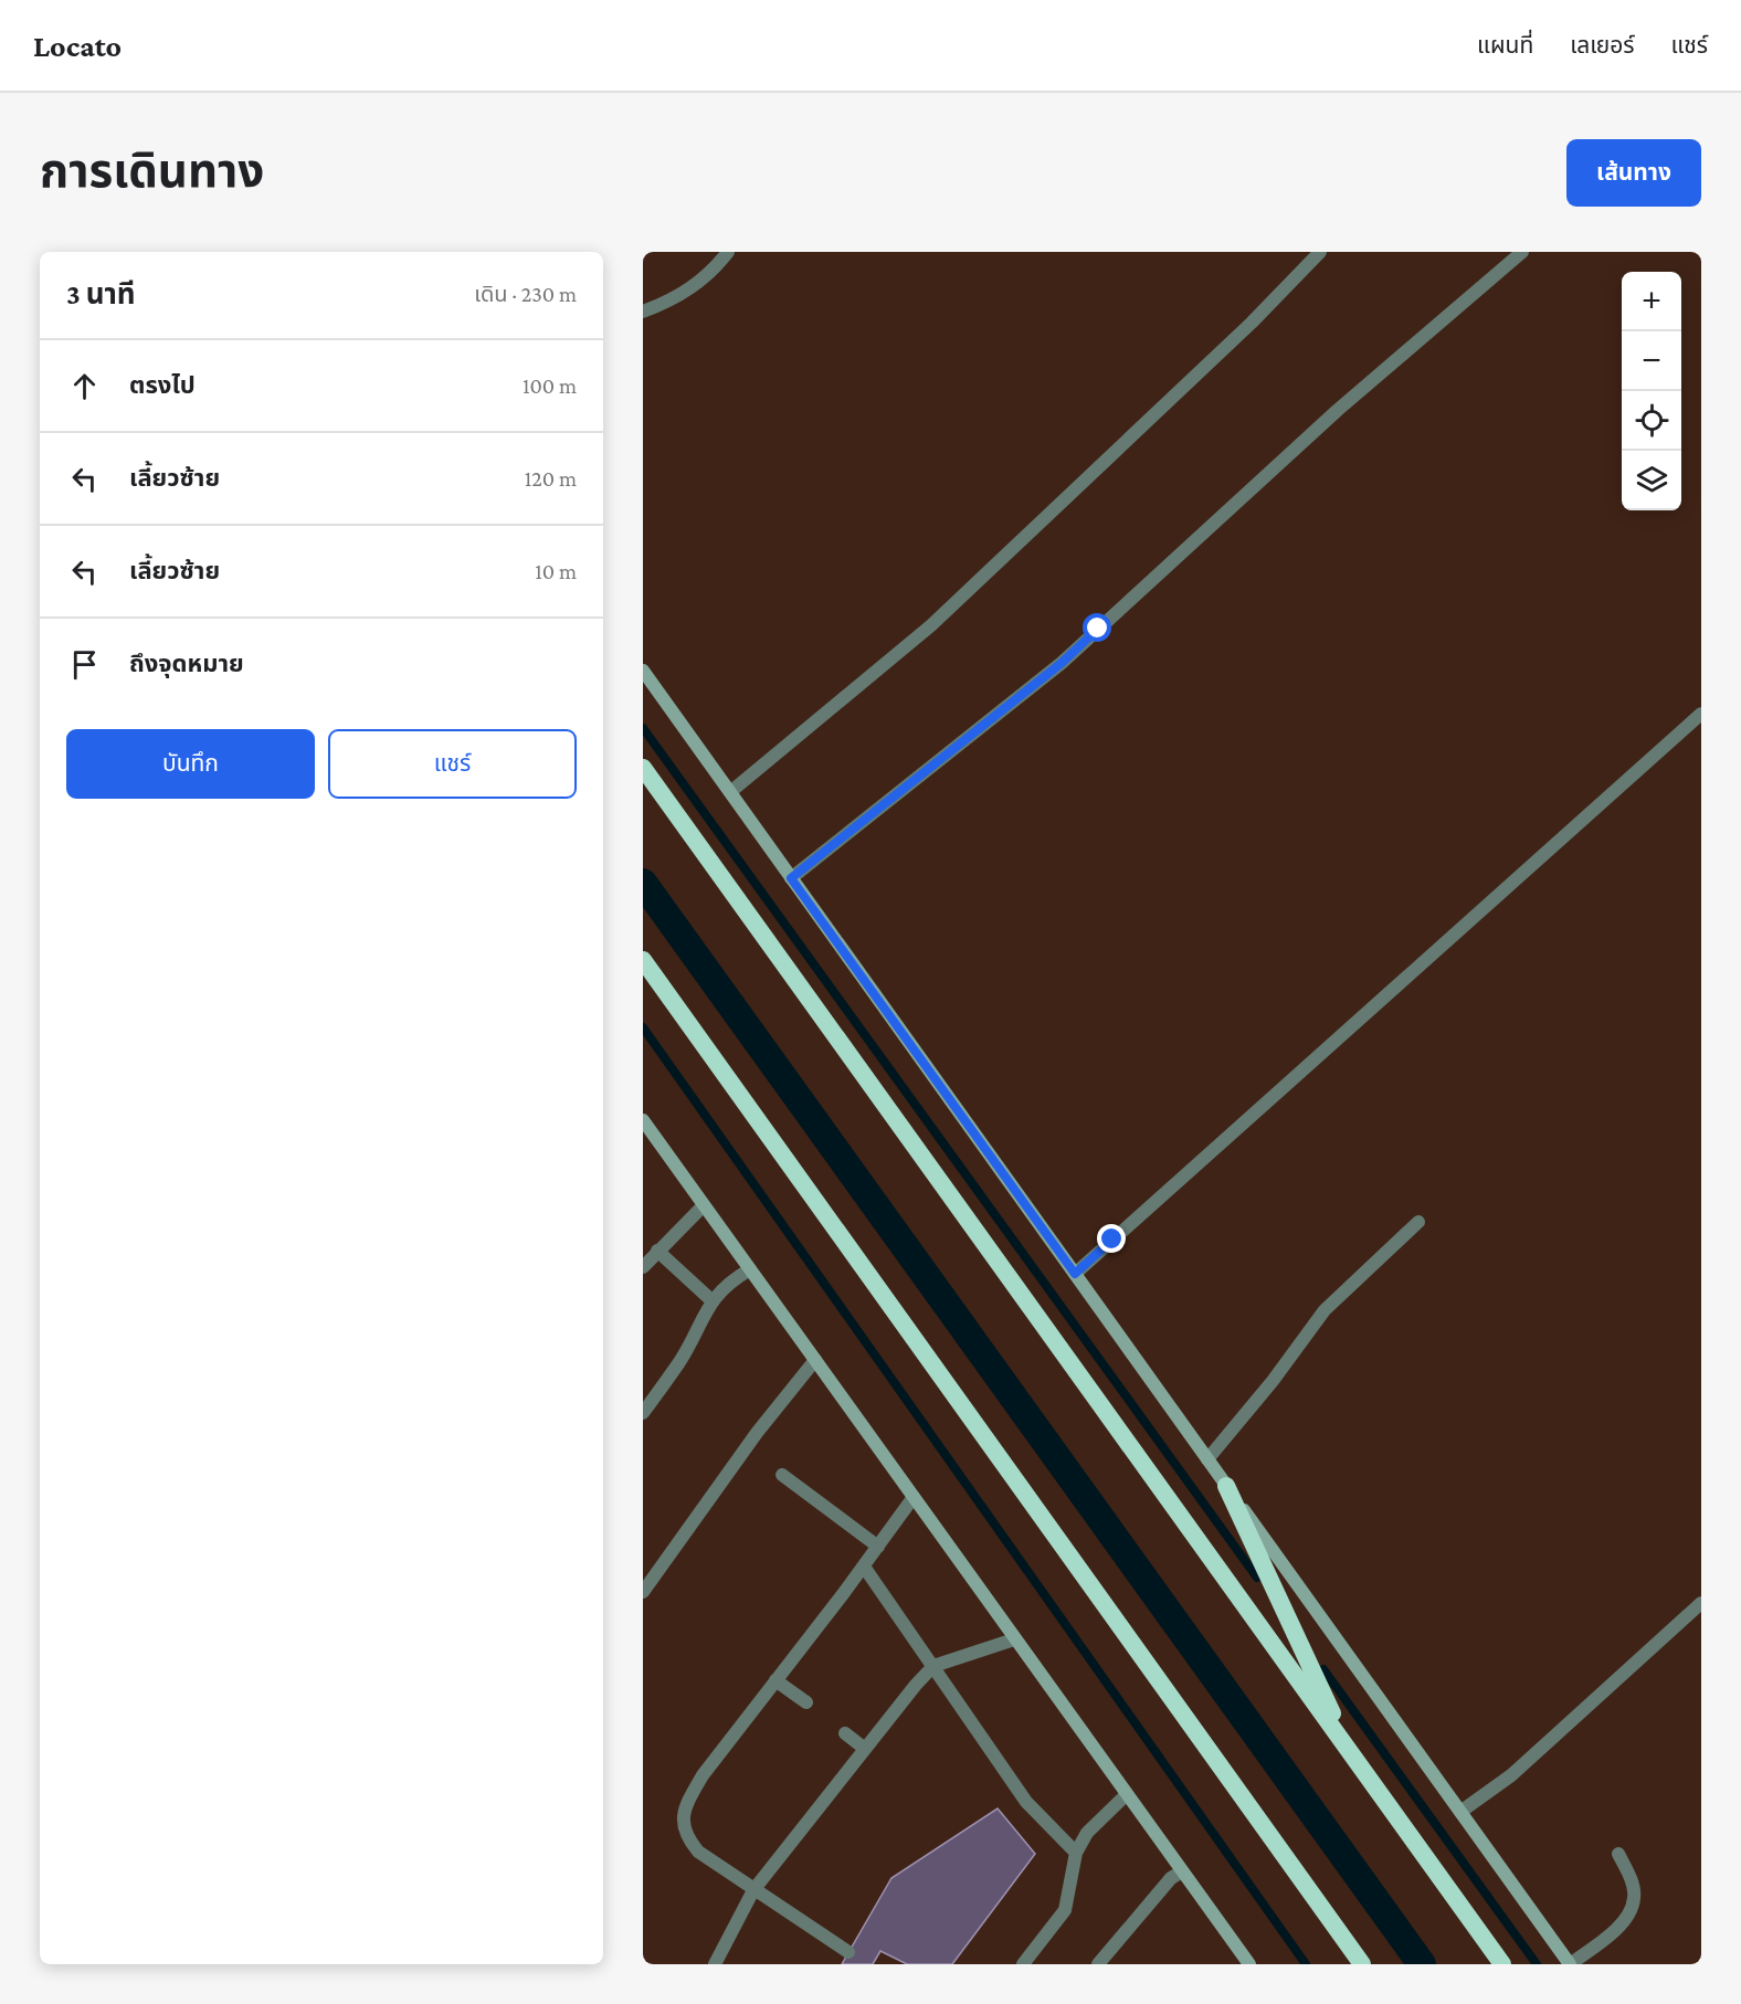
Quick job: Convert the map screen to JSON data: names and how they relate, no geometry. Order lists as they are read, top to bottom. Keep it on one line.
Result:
{"page":{"header":"Locato","nav":["แผนที่","เลเยอร์","แชร์"],"title":"การเดินทาง","buttons":["เส้นทาง",["บันทึก","แชร์"]],"heading":["3 นาที","เดิน · 230 m"],"map_buttons":["+","−"],"list":[["ตรงไป","100 m"],["เลี้ยวซ้าย","120 m"],["เลี้ยวซ้าย","10 m"],"ถึงจุดหมาย"]}}
